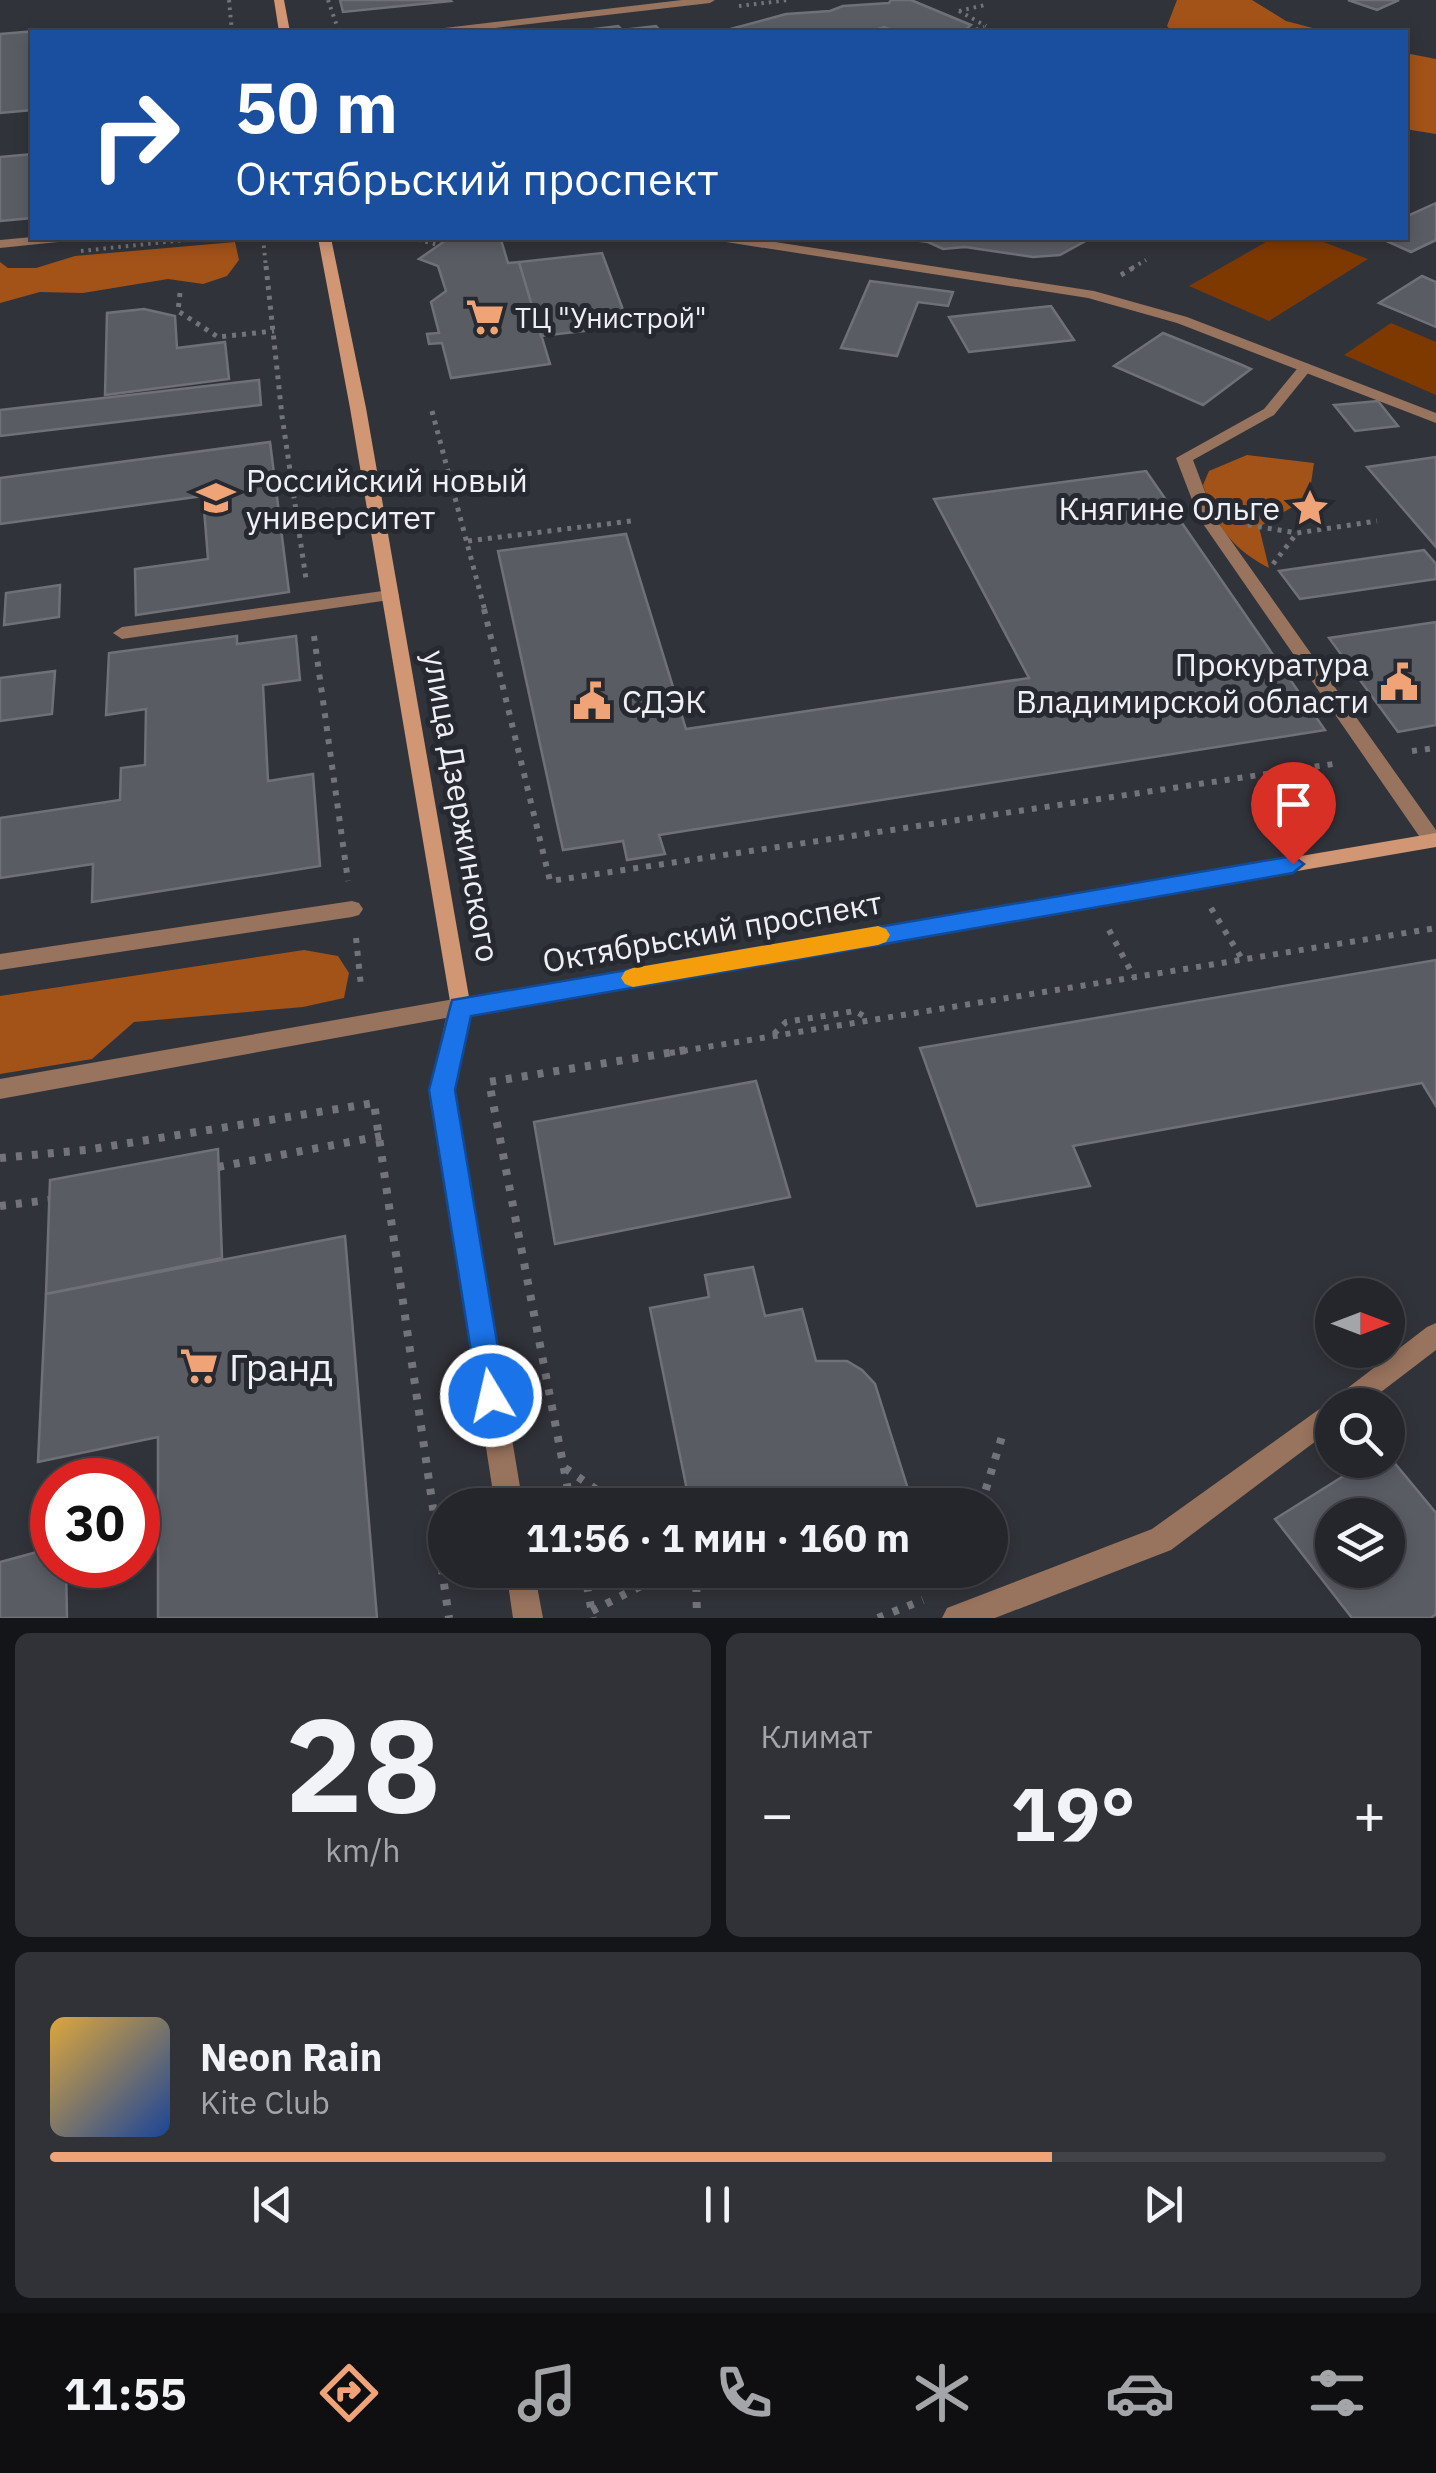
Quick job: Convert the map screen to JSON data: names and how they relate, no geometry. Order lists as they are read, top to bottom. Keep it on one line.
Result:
{"streets":{"main road":["улица Дзержинского","Октябрьский проспект"]},"crossings":[["улица Дзержинского","Октябрьский проспект"]],"places":{"supermarket":["ТЦ \"Унистрой\"","Гранд"],"school or university":["Российский новый университет"],"place":["Княгине Ольге"],"public building":["Прокуратура Владимирской области","СДЭК"]},"north":"right","page":{"turn":["50 m","Октябрьский проспект"],"limit":"30","trip":"11:56 · 1 мин · 160 m","tile":[["28","km/h"],"Климат"],"heat":["−","19°","+"],"song":["Neon Rain","Kite Club"],"tabs":"11:55"}}
